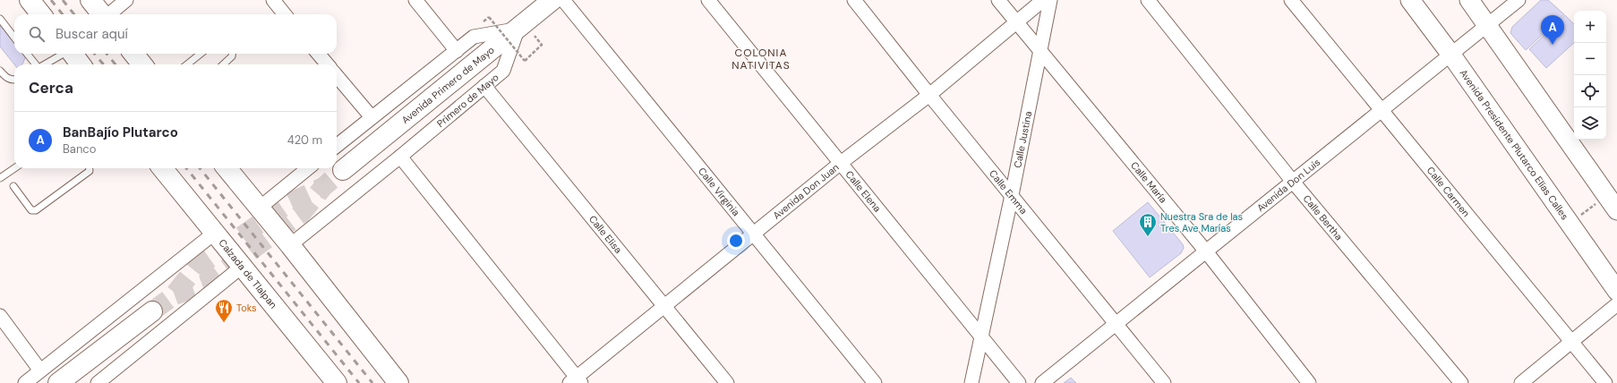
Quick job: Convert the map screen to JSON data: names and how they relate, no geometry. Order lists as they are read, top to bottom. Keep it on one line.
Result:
{"streets":{"main road":["Avenida Primero de Mayo","Avenida Presidente Plutarco Elías Calles","Calzada de Tlalpan"],"street":["Primero de Mayo","Calle Justina","Calle María","Avenida Don Luis","Avenida Don Juan","Calle Virginia","Calle Elena","Calle Emma","Calle Carmen","Calle Bertha","Calle Elisa"]},"crossings":[["Avenida Primero de Mayo","Primero de Mayo"],["Primero de Mayo","Calle Elisa"],["Calle Justina","Calle María"],["Calle Justina","Calle Elena"],["Calle Justina","Calle Emma"],["Avenida Presidente Plutarco Elías Calles","Avenida Don Luis"],["Calle María","Avenida Don Luis"],["Calle María","Avenida Don Juan"],["Avenida Don Luis","Calle Emma"],["Avenida Don Luis","Calle Carmen"],["Avenida Don Luis","Calle Bertha"],["Avenida Don Juan","Calle Virginia"],["Avenida Don Juan","Calle Elena"],["Avenida Don Juan","Calle Emma"],["Avenida Don Juan","Calle Elisa"]],"districts":["COLONIA NATIVITAS"],"places":{"building":["Nuestra Sra de las Tres Ave Marías"],"restaurant":["Toks"]},"page":{"map_buttons":["+","−"],"search":"Buscar aquí","pins":"A","heading":"Cerca","list":[{"mark":"A","name":"BanBajío Plutarco","note":"Banco","value":"420 m"}]}}
